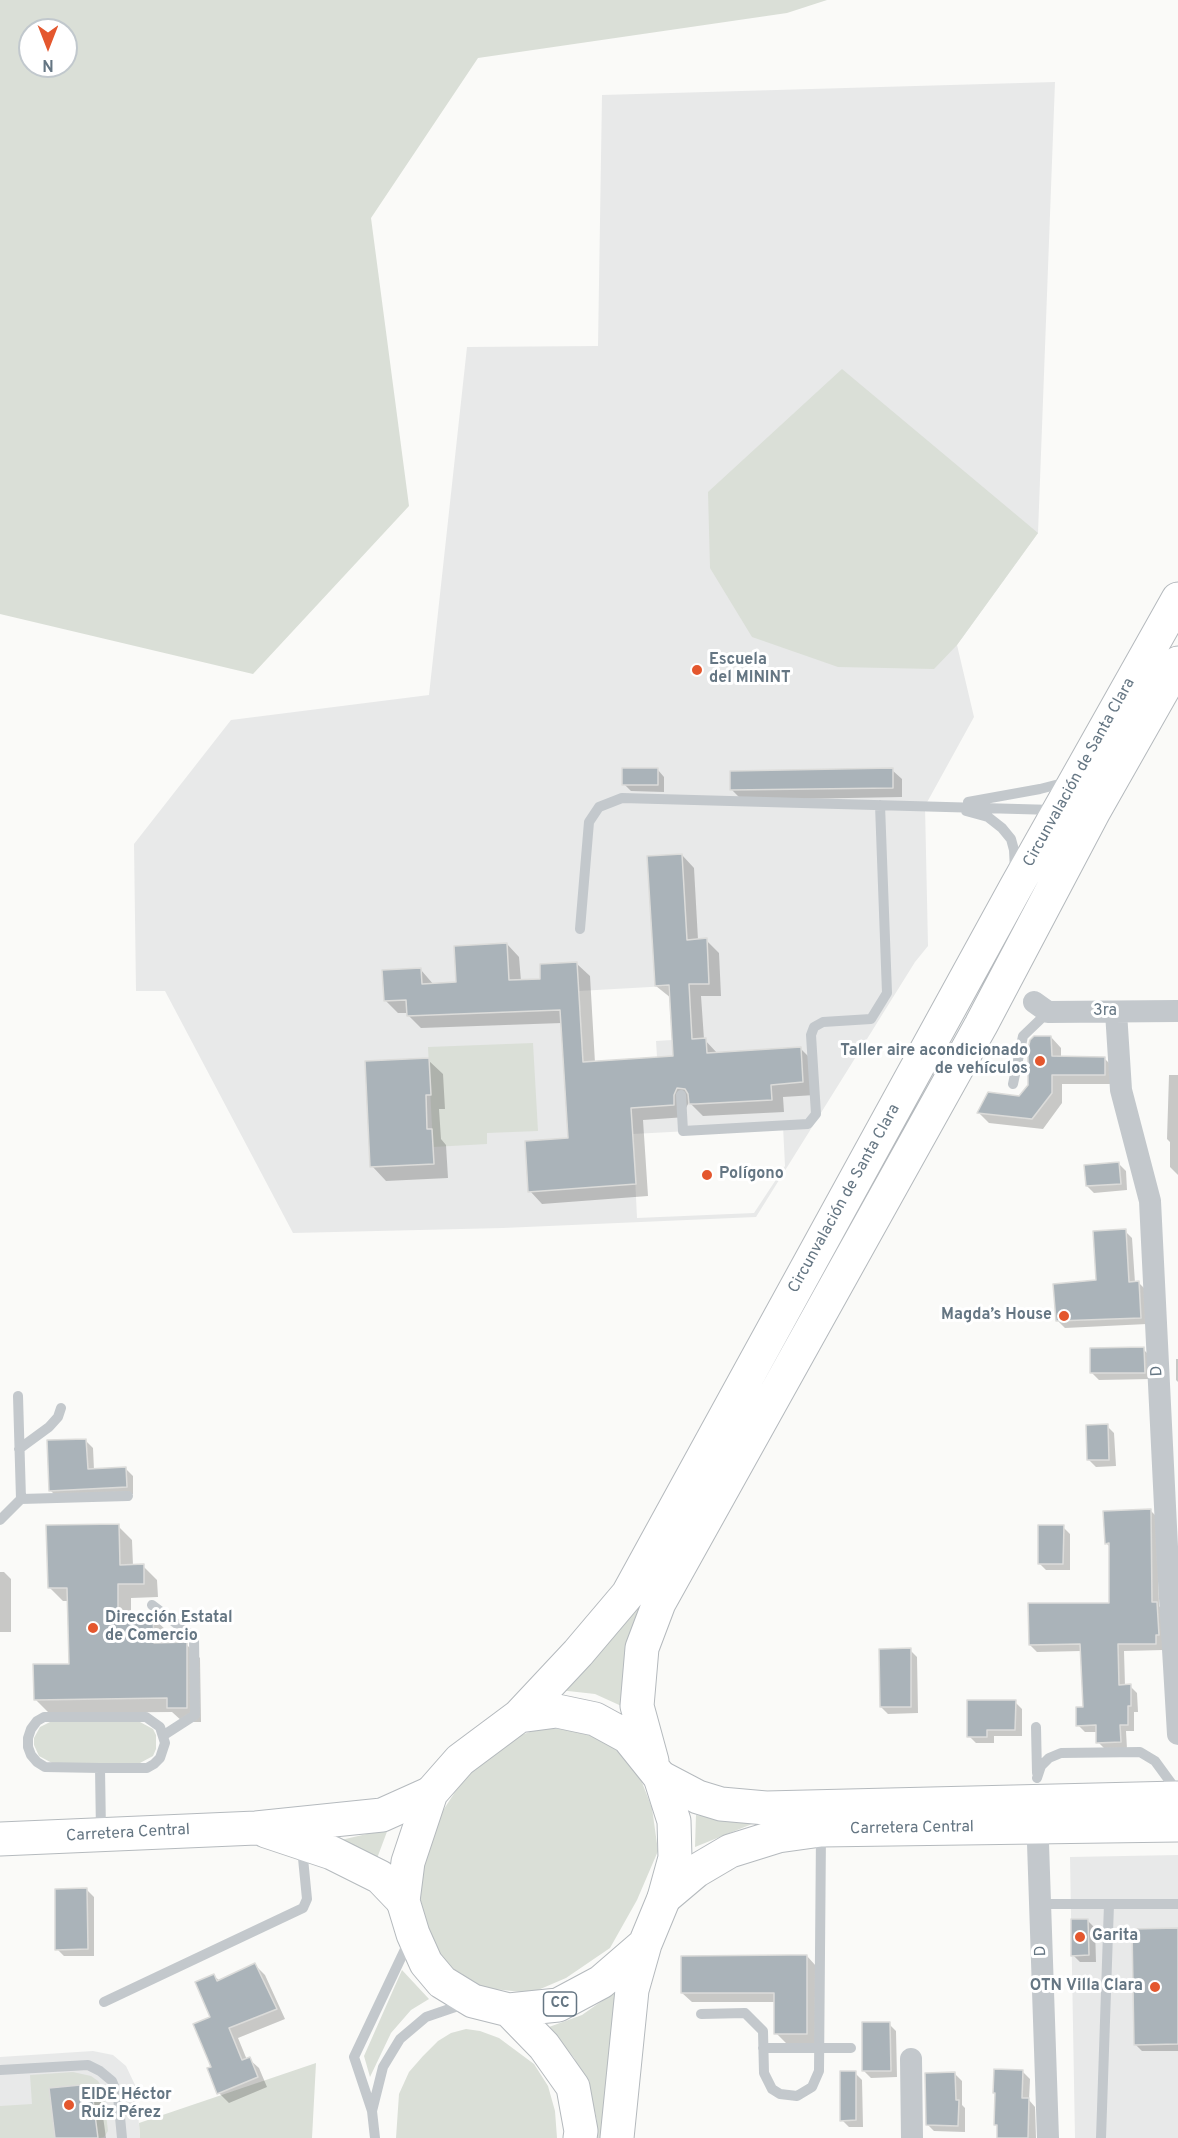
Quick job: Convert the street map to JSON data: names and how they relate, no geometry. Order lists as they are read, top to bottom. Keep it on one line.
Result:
{"streets":{"main road":["Circunvalación de Santa Clara","Carretera Central","CC"],"street":["3ra","D"]},"crossings":[["Circunvalación de Santa Clara","Carretera Central"],["Circunvalación de Santa Clara","CC"],["3ra","D"],["D","Carretera Central"],["Carretera Central","CC"]],"places":["Escuela del MININT","Taller aire acondicionado de vehículos","Polígono","Magda’s House","Dirección Estatal de Comercio","Garita","OTN Villa Clara","EIDE Héctor Ruiz Pérez"],"north":"bottom"}
